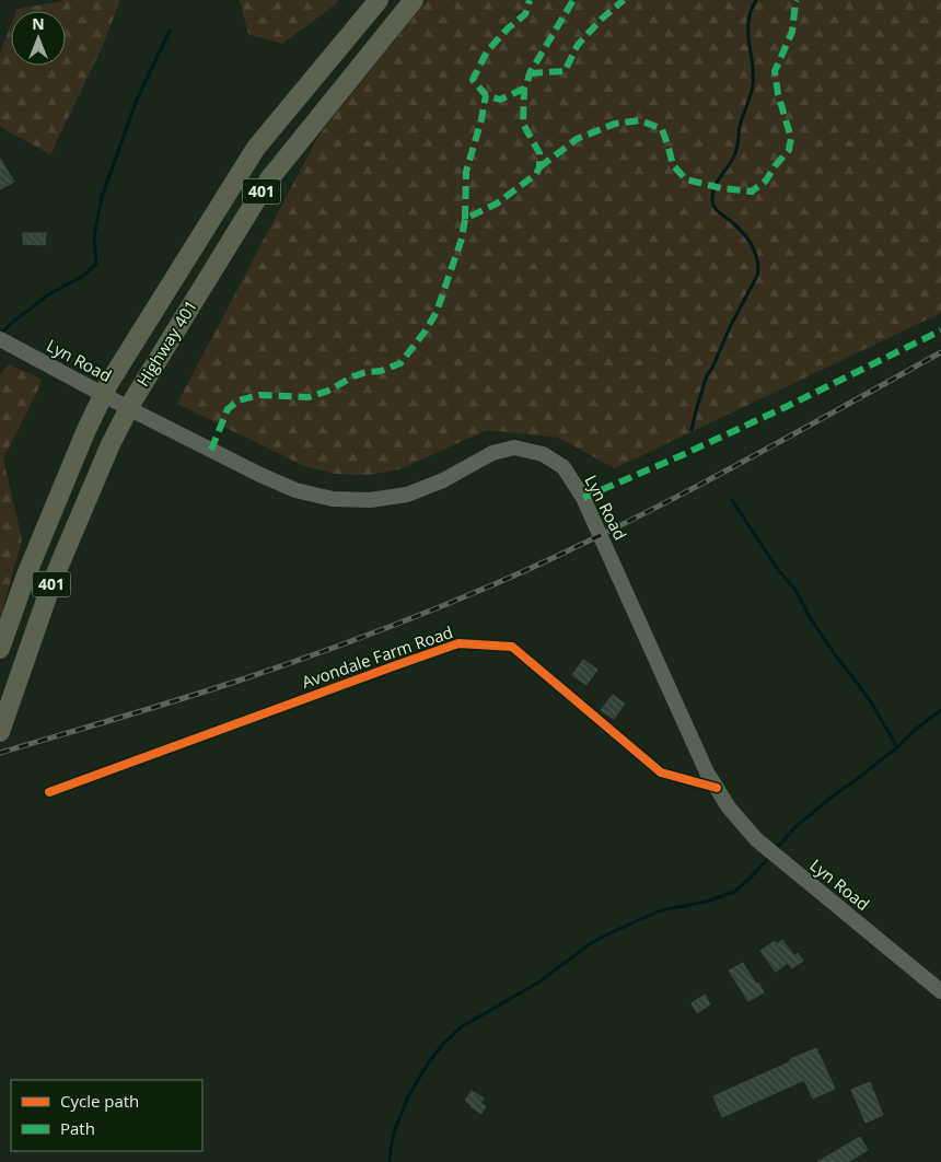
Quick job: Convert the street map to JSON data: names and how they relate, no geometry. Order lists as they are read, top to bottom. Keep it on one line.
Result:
{"streets":{"highway":["401","Highway 401"],"main road":["Lyn Road"],"street":["Avondale Farm Road"]},"crossings":[["Lyn Road","Avondale Farm Road"]],"legend":["Cycle path","Path"],"north":"top"}
